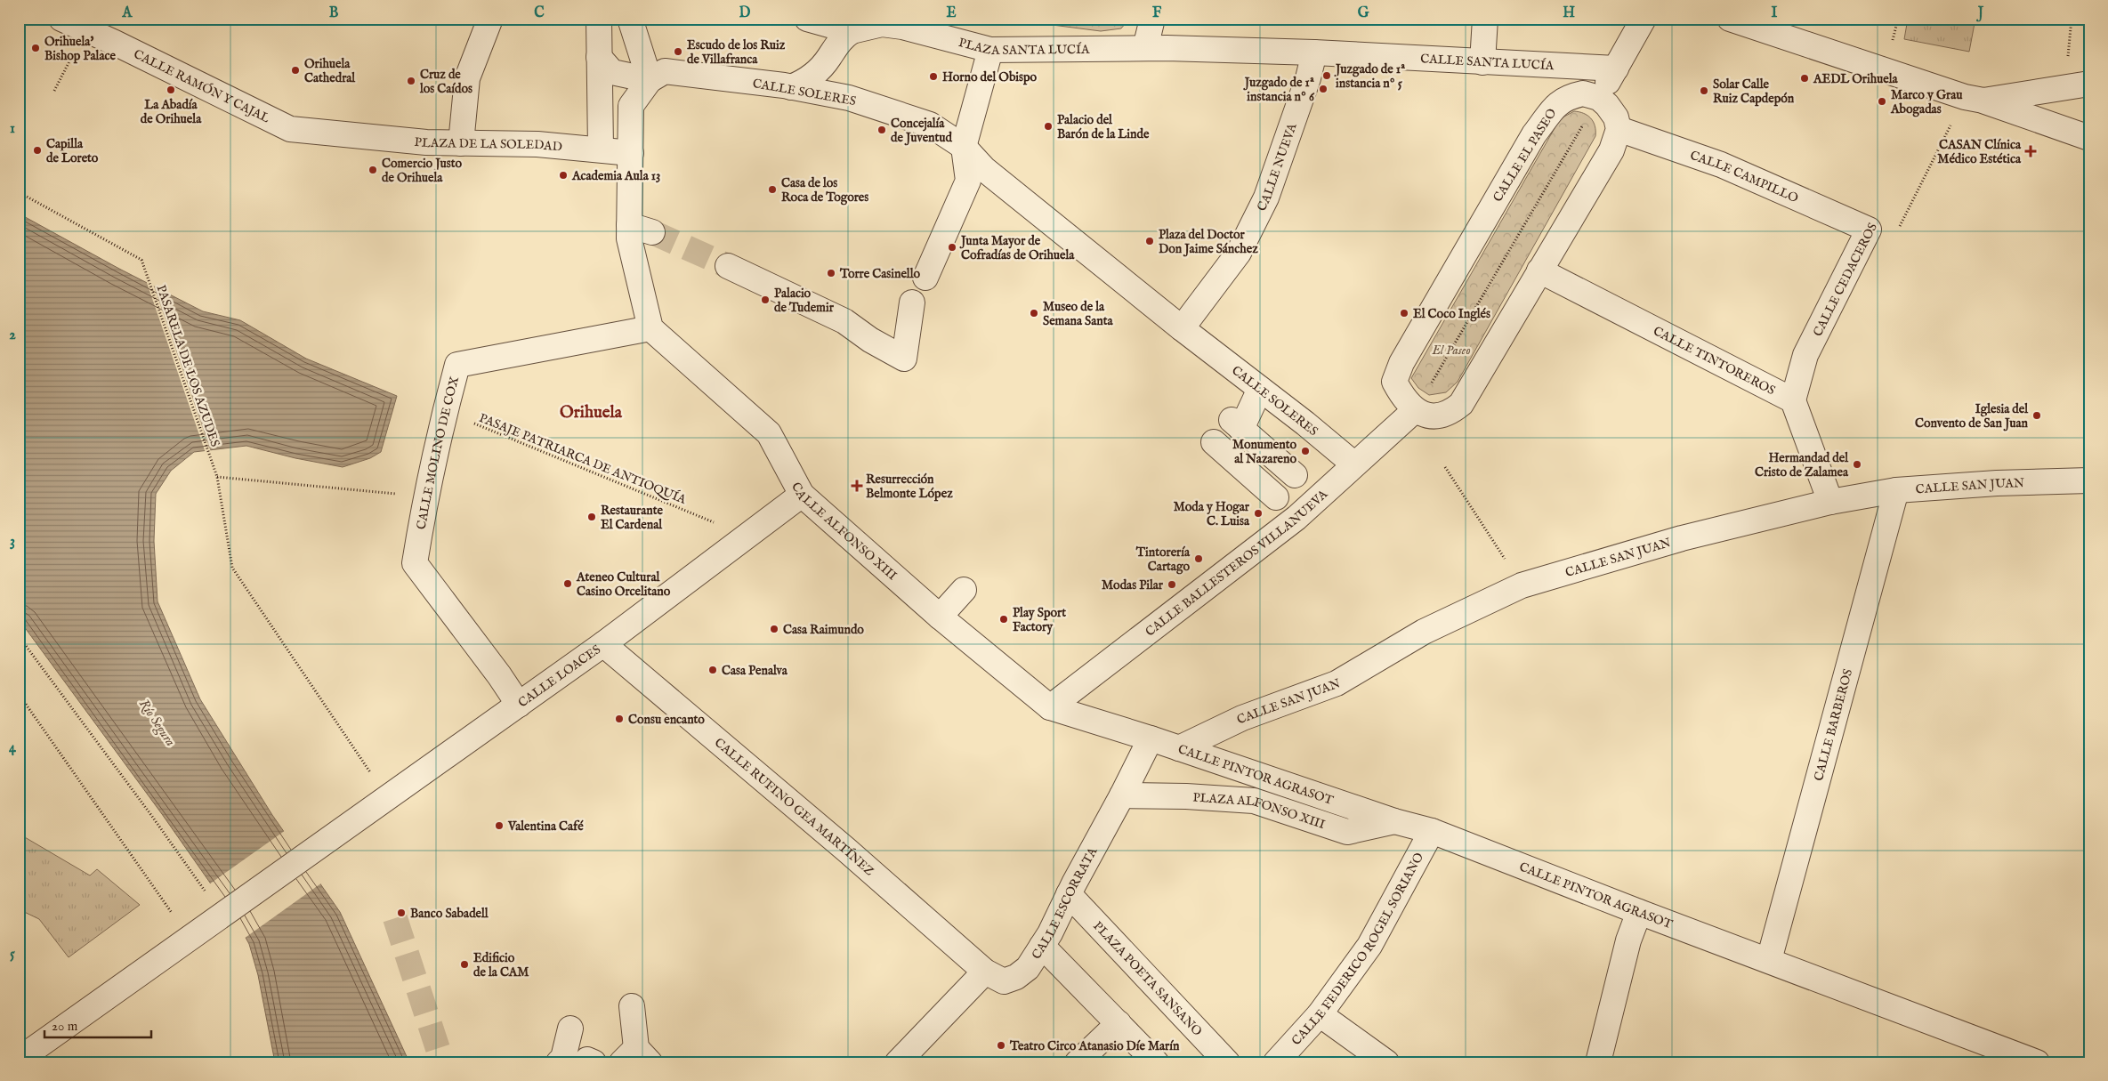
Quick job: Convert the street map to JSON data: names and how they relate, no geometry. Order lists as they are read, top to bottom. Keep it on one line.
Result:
{"streets":{"street":["PLAZA SANTA LUCÍA","CALLE SANTA LUCÍA","CALLE RAMÓN Y CAJAL","CALLE SOLERES","PLAZA DE LA SOLEDAD","CALLE EL PASEO","CALLE NUEVA","CALLE CAMPILLO","CALLE CEDACEROS","CALLE TINTOREROS","CALLE MOLINO DE COX","CALLE SAN JUAN","CALLE ALFONSO XIII","CALLE BALLESTEROS VILLANUEVA","CALLE LOACES","CALLE BARBEROS","CALLE PINTOR AGRASOT","CALLE RUFINO GEA MARTÍNEZ","PLAZA ALFONSO XIII","CALLE ESCORRATA","CALLE FEDERICO ROGEL SORIANO","PLAZA POETA SANSANO"],"path":["PASARELA DE LOS AZUDES","PASAJE PATRIARCA DE ANTIOQUÍA"]},"crossings":[["PLAZA SANTA LUCÍA","CALLE SANTA LUCÍA"],["CALLE SANTA LUCÍA","CALLE NUEVA"],["CALLE RAMÓN Y CAJAL","PLAZA DE LA SOLEDAD"],["CALLE SOLERES","CALLE NUEVA"],["CALLE SOLERES","CALLE BALLESTEROS VILLANUEVA"],["CALLE EL PASEO","CALLE BALLESTEROS VILLANUEVA"],["CALLE CAMPILLO","CALLE CEDACEROS"],["CALLE CEDACEROS","CALLE TINTOREROS"],["PASARELA DE LOS AZUDES","CALLE LOACES"],["CALLE MOLINO DE COX","PASAJE PATRIARCA DE ANTIOQUÍA"],["CALLE MOLINO DE COX","CALLE ALFONSO XIII"],["CALLE MOLINO DE COX","CALLE LOACES"],["CALLE SAN JUAN","CALLE BARBEROS"],["CALLE SAN JUAN","CALLE PINTOR AGRASOT"],["CALLE ALFONSO XIII","CALLE BALLESTEROS VILLANUEVA"],["CALLE ALFONSO XIII","CALLE LOACES"],["CALLE ALFONSO XIII","CALLE PINTOR AGRASOT"],["CALLE ALFONSO XIII","CALLE ESCORRATA"],["CALLE LOACES","CALLE RUFINO GEA MARTÍNEZ"],["CALLE BARBEROS","CALLE PINTOR AGRASOT"],["CALLE PINTOR AGRASOT","PLAZA ALFONSO XIII"],["CALLE PINTOR AGRASOT","CALLE ESCORRATA"],["CALLE PINTOR AGRASOT","CALLE FEDERICO ROGEL SORIANO"],["CALLE RUFINO GEA MARTÍNEZ","CALLE ESCORRATA"],["PLAZA ALFONSO XIII","CALLE ESCORRATA"],["CALLE ESCORRATA","PLAZA POETA SANSANO"]],"districts":["Orihuela"],"water":["Río Segura"],"parks":["El Paseo"],"places":{"other":["Orihuela' Bishop Palace","Escudo de los Ruiz de Villafranca","Orihuela Cathedral","Juzgado de 1ª instancia nº 5","Horno del Obispo","AEDL Orihuela","Cruz de los Caídos","Juzgado de 1ª instancia nº 6","La Abadía de Orihuela","Solar Calle Ruiz Capdepón","Marco y Grau Abogadas","Palacio del Barón de la Linde","Concejalía de Juventud","Capilla de Loreto","Comercio Justo de Orihuela","Academia Aula 13","Casa de los Roca de Togores","Plaza del Doctor Don Jaime Sánchez","Junta Mayor de Cofradías de Orihuela","Torre Casinello","Palacio de Tudemir","Museo de la Semana Santa","El Coco Inglés","Iglesia del Convento de San Juan","Monumento al Nazareno","Hermandad del Cristo de Zalamea","Moda y Hogar C. Luisa","Restaurante El Cardenal","Tintorería Cartago","Ateneo Cultural Casino Orcelitano","Modas Pilar","Play Sport Factory","Casa Raimundo","Casa Penalva","Consu encanto","Valentina Café","Banco Sabadell","Edificio de la CAM","Teatro Circo Atanasio Díe Marín"],"health":["CASAN Clínica Médico Estética","Resurrección Belmonte López"]},"scale_bar":"20 m","grid":{"columns":["A","B","C","D","E","F","G","H","I","J"],"rows":["1","2","3","4","5"]}}
